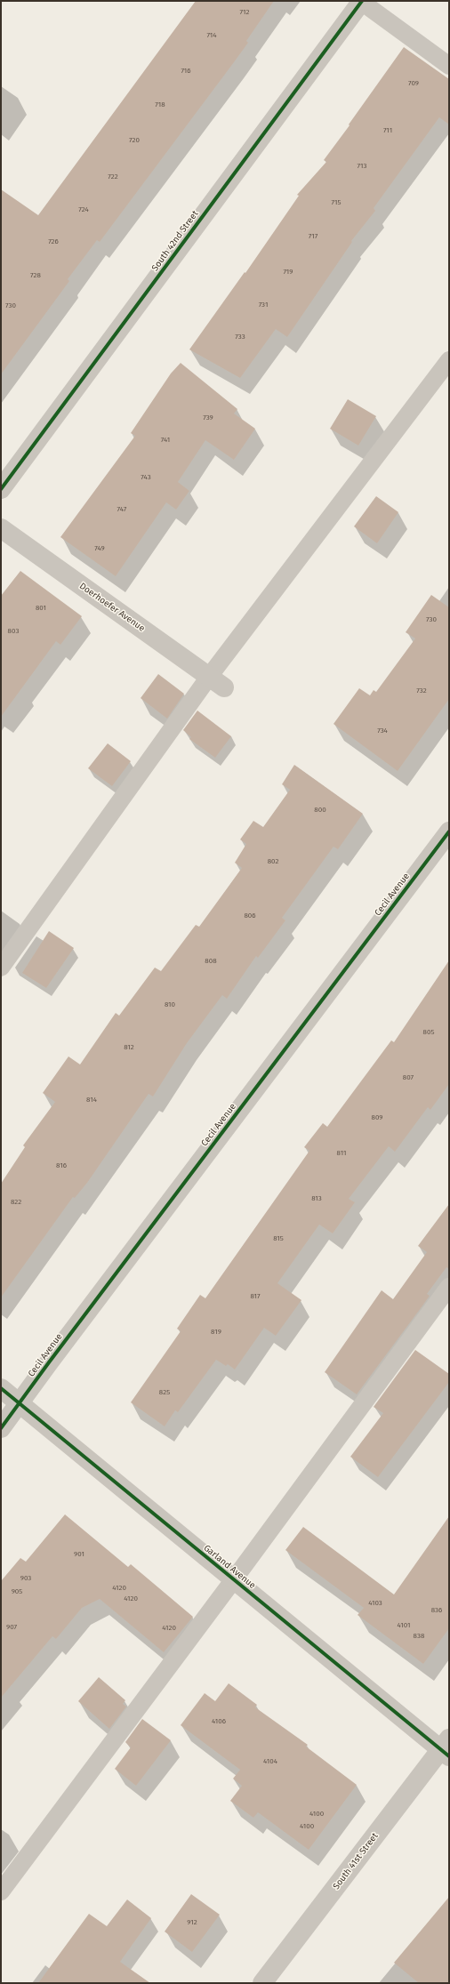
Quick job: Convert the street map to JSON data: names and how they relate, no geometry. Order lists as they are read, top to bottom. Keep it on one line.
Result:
{"streets":{"street":["South 42nd Street","Doerhoefer Avenue","Cecil Avenue","Garland Avenue","South 41st Street"]},"crossings":[["Cecil Avenue","Garland Avenue"],["Garland Avenue","South 41st Street"]],"house_numbers":["712","714","716","709","718","711","720","713","722","715","724","717","726","719","728","731","730","733","739","741","743","747","749","801","730","803","732","734","800","802","806","808","810","805","812","807","814","809","811","816","813","822","815","817","819","825","901","903","4120","905","4120","4103","836","4101","907","4120","838","4106","4104","4100","4100","912"]}
